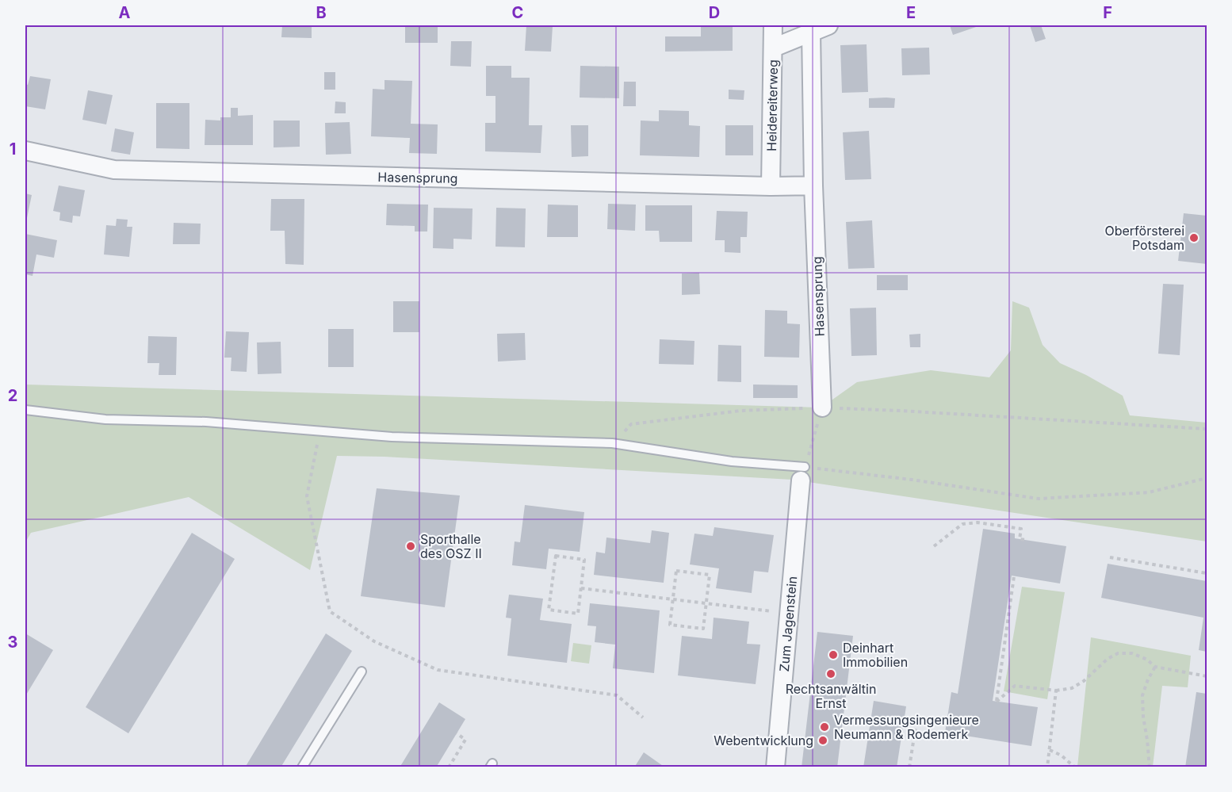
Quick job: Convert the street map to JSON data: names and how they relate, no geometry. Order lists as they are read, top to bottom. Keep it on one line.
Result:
{"streets":{"street":["Heidereiterweg","Hasensprung","Zum Jagenstein"]},"crossings":[["Heidereiterweg","Hasensprung"]],"places":["Oberförsterei Potsdam","Sporthalle des OSZ II","Deinhart Immobilien","Rechtsanwältin Ernst","Vermessungsingenieure Neumann & Rodemerk","Webentwicklung"],"grid":{"columns":["A","B","C","D","E","F"],"rows":["1","2","3"]}}
